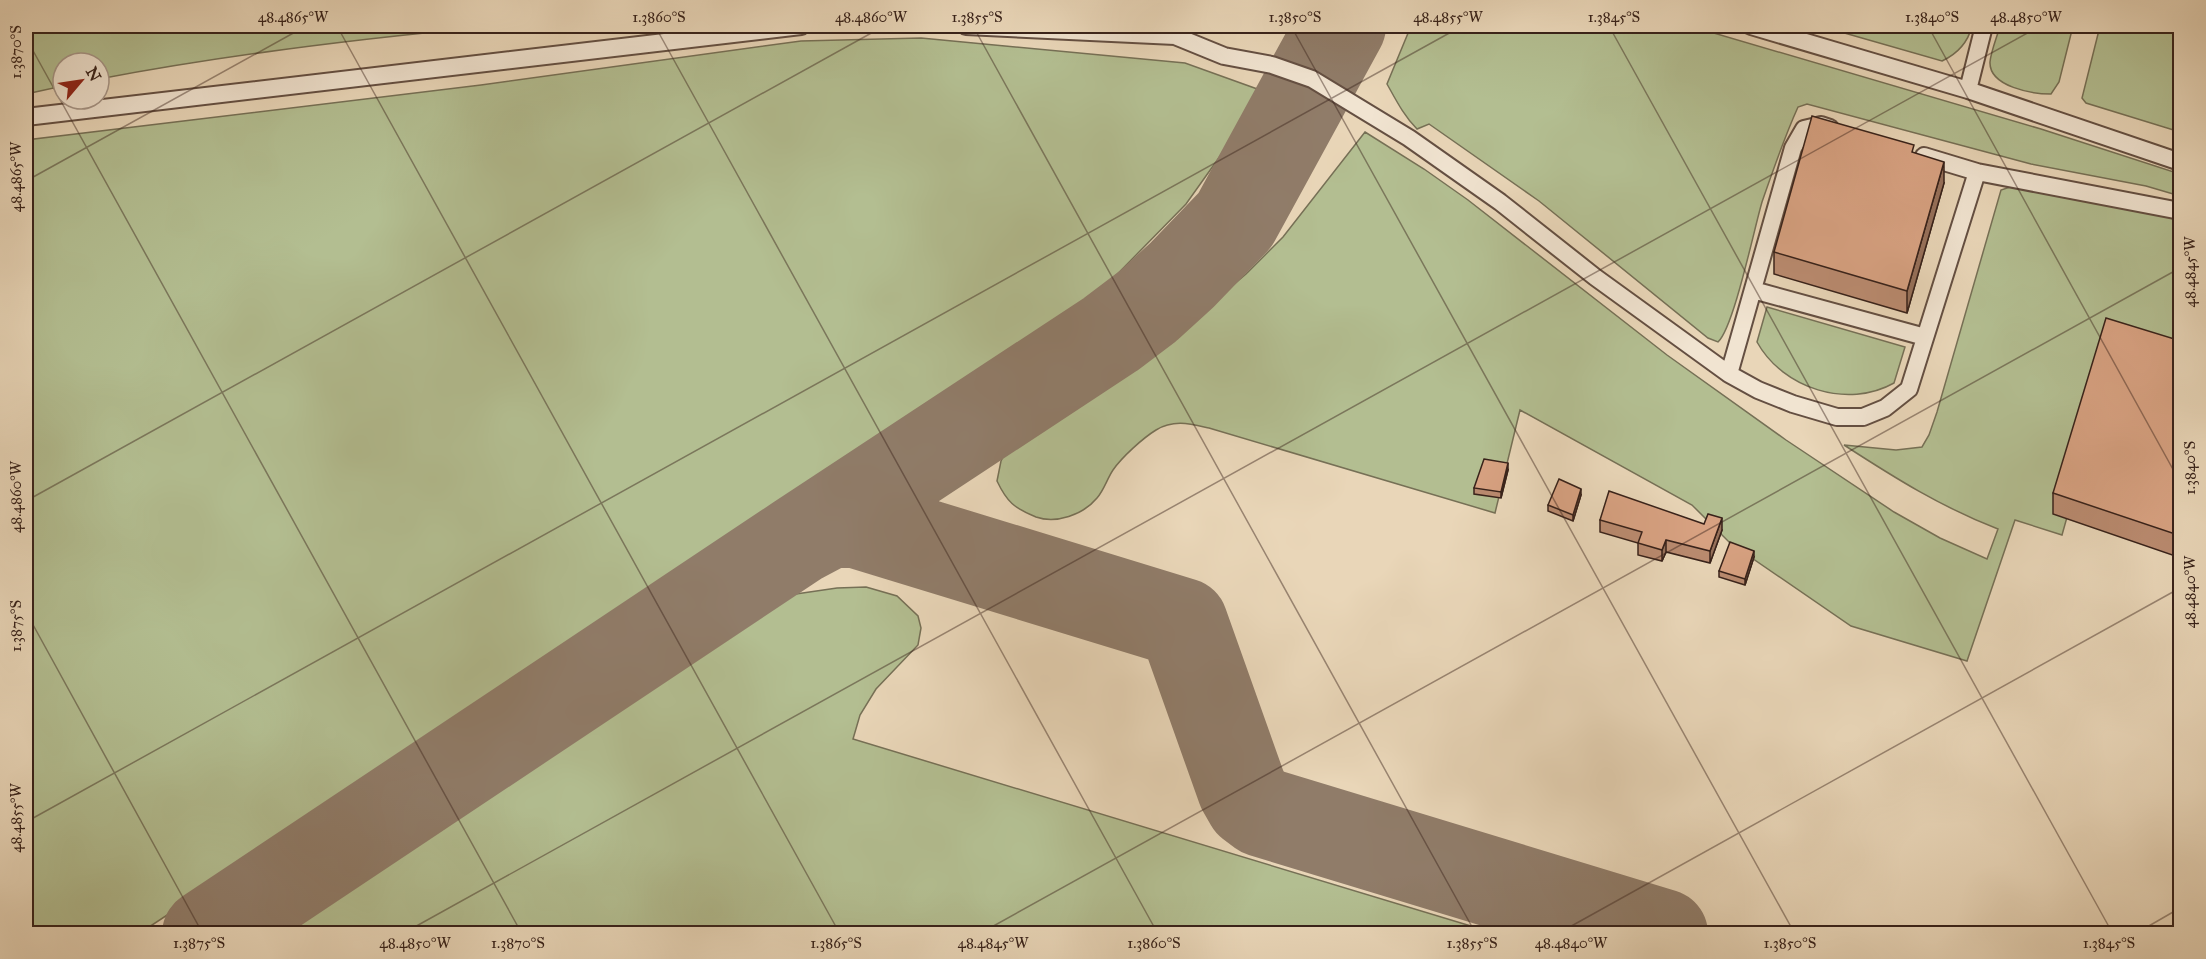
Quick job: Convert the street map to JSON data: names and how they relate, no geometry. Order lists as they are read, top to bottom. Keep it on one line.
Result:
{"north":"top right","coordinates":["48.4865°W","1.3860°S","48.4860°W","1.3855°S","1.3850°S","48.4855°W","1.3845°S","1.3840°S","48.4850°W","1.3870°S","48.4845°W","48.4840°W","1.3875°S","1.3865°S"]}
